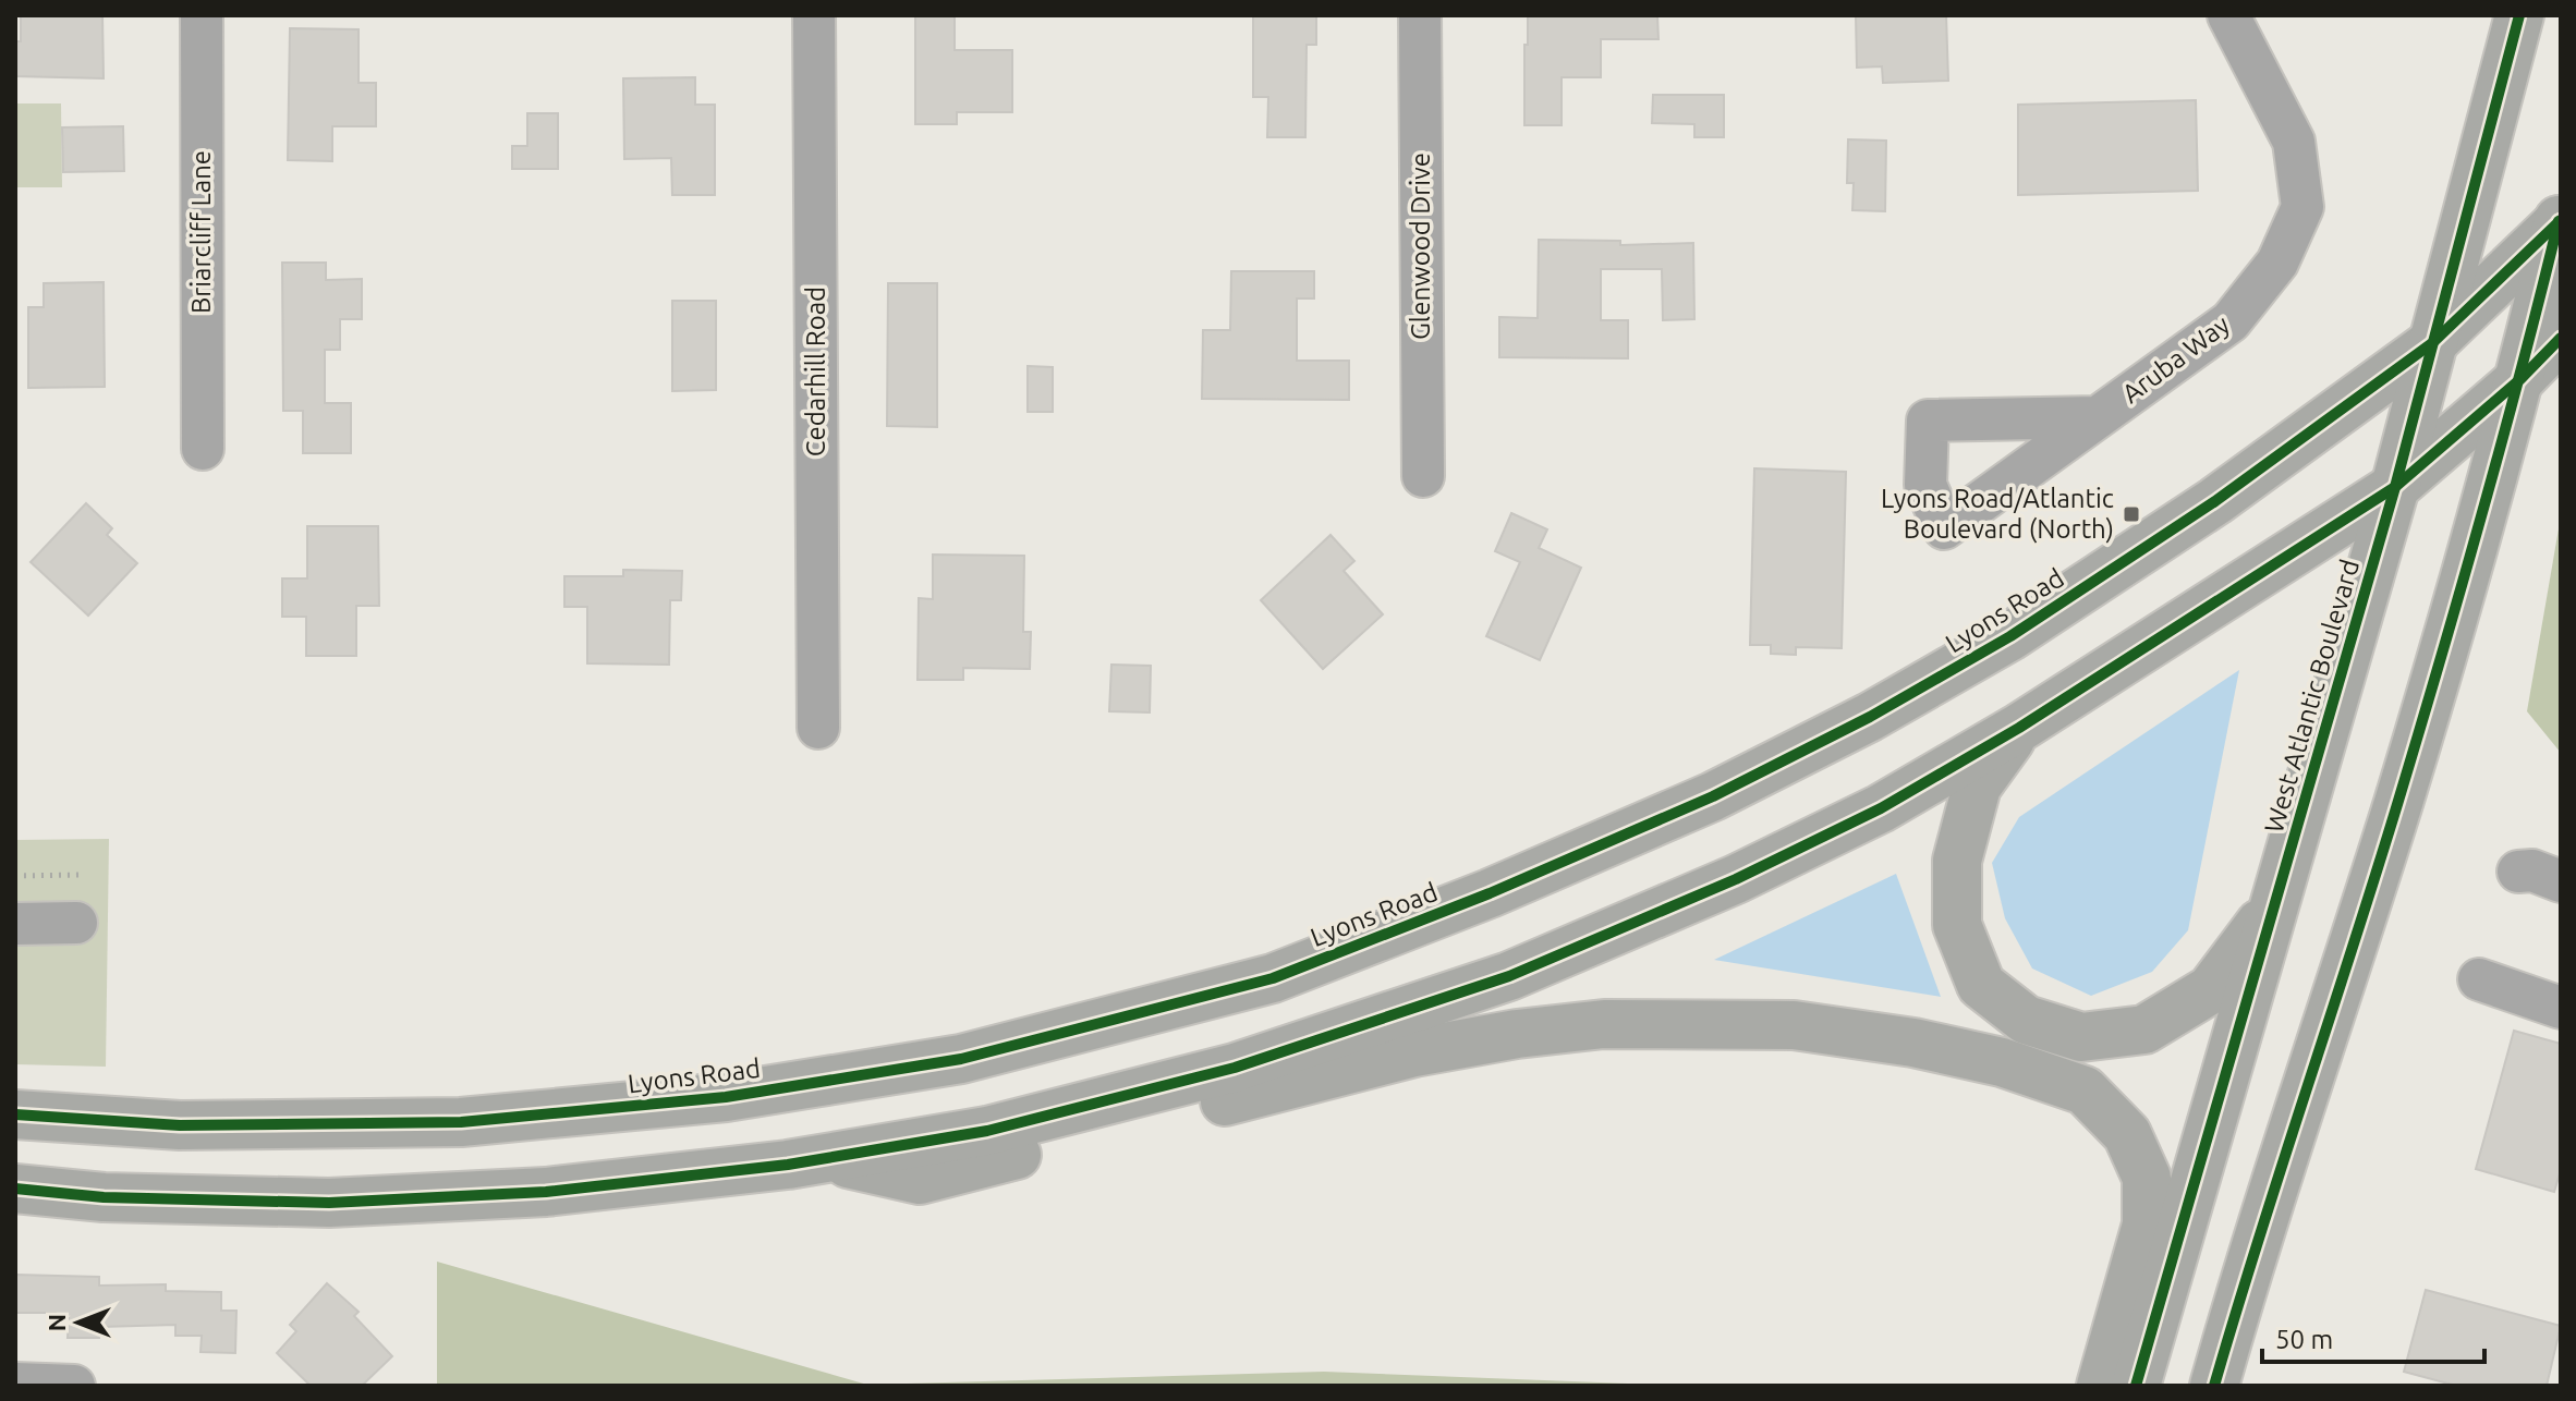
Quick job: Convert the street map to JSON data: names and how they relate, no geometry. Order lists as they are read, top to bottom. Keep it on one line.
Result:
{"streets":{"main road":["Lyons Road","West Atlantic Boulevard"],"street":["Briarcliff Lane","Glenwood Drive","Aruba Way","Cedarhill Road"]},"crossings":[["Lyons Road","West Atlantic Boulevard"]],"places":{"transit":["Lyons Road/Atlantic Boulevard (North)"]},"scale_bar":"50 m","north":"left"}
